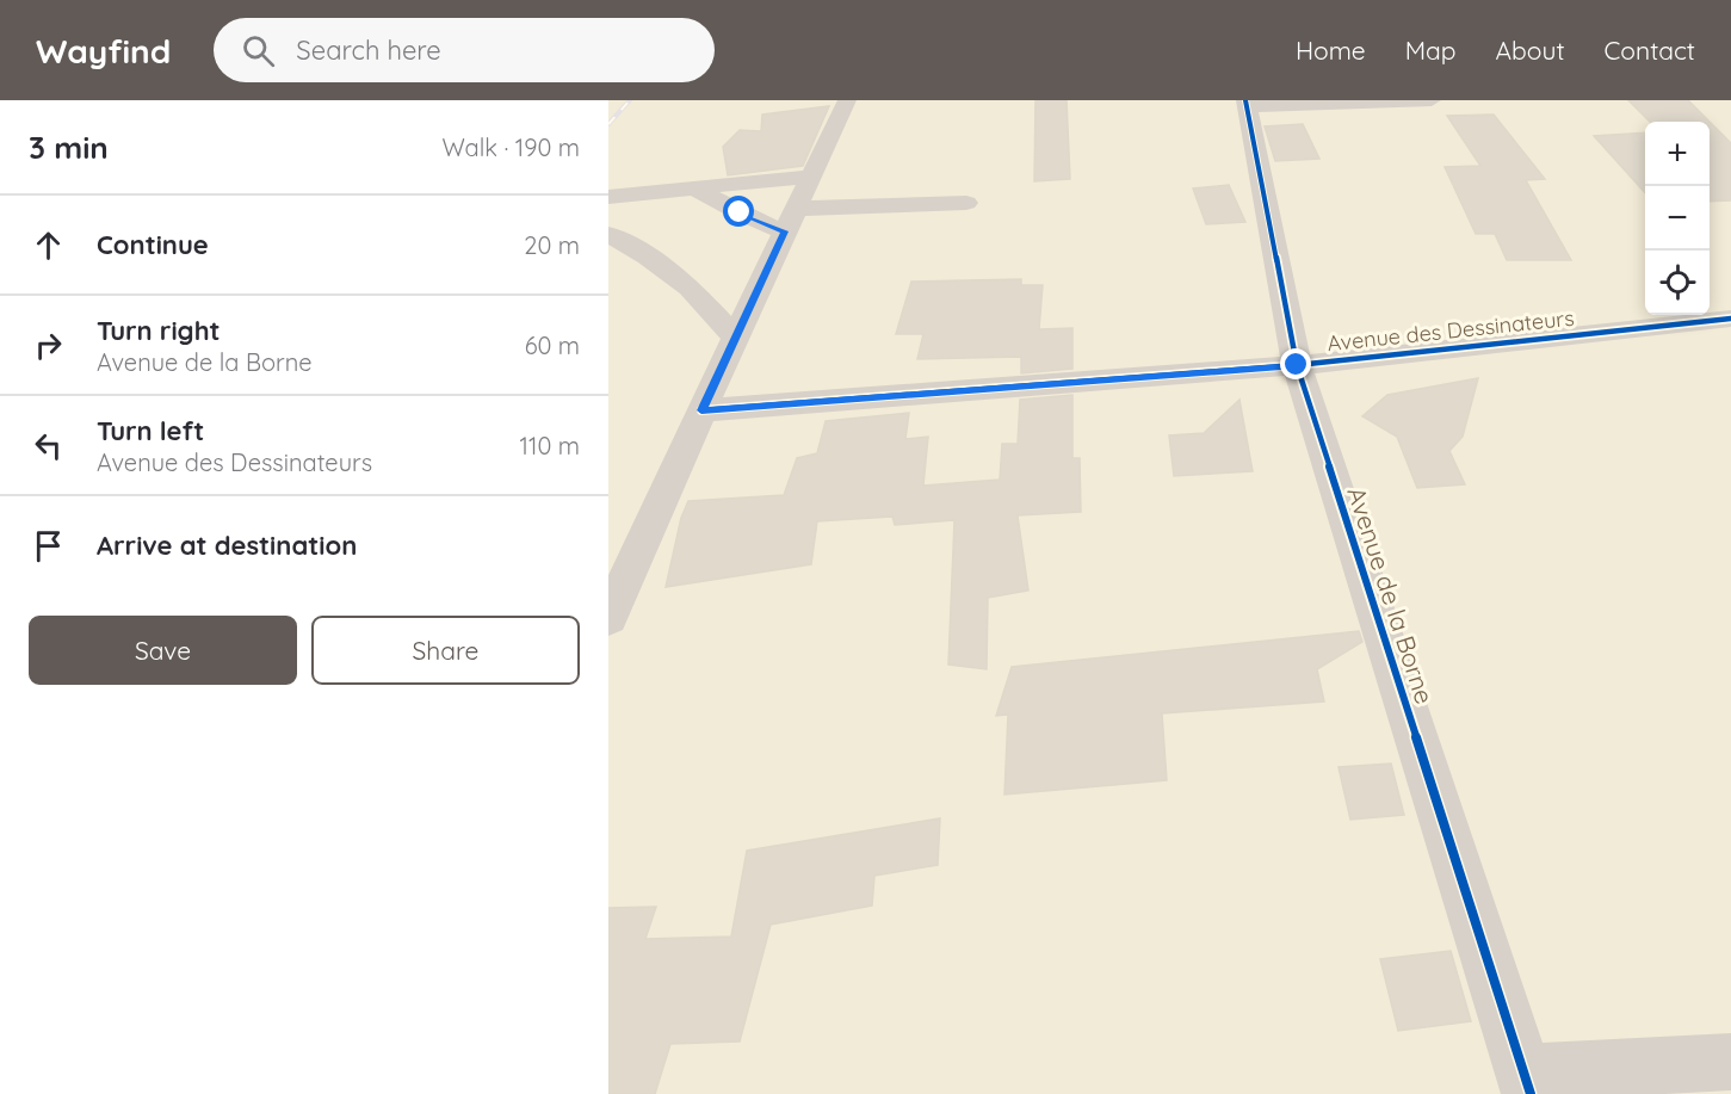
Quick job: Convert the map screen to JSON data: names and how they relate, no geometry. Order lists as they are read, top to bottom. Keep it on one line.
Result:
{"streets":{"street":["Avenue des Dessinateurs","Avenue de la Borne"]},"crossings":[["Avenue des Dessinateurs","Avenue de la Borne"]],"page":{"header":"Wayfind","search":"Search here","nav":["Home","Map","About","Contact"],"heading":["3 min","Walk · 190 m"],"map_buttons":["+","−"],"list":[["Continue","20 m"],["Turn right","Avenue de la Borne","60 m"],["Turn left","Avenue des Dessinateurs","110 m"],"Arrive at destination"],"buttons":["Save","Share"]}}
